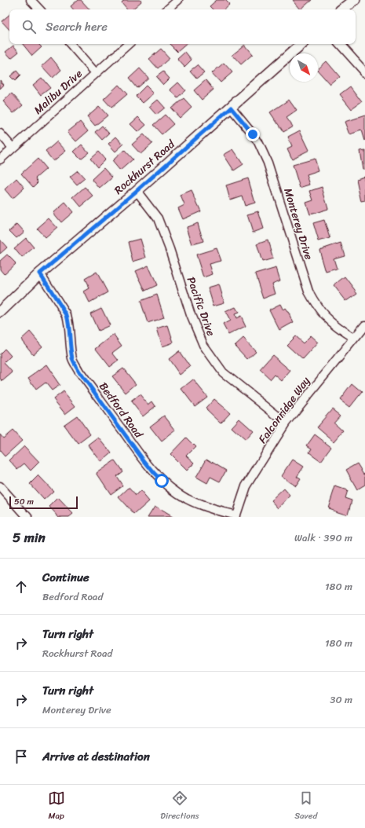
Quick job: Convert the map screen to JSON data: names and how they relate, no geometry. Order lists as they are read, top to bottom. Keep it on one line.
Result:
{"streets":{"street":["Malibu Drive","Rockhurst Road","Monterey Drive","Pacific Drive","Bedford Road","Falconridge Way"]},"crossings":[["Rockhurst Road","Monterey Drive"],["Rockhurst Road","Pacific Drive"],["Rockhurst Road","Bedford Road"],["Monterey Drive","Falconridge Way"],["Pacific Drive","Falconridge Way"],["Bedford Road","Falconridge Way"]],"scale_bar":"50 m","north":"bottom right","page":{"search":"Search here","scale":"50 m","heading":["5 min","Walk · 390 m"],"list":[["Continue","Bedford Road","180 m"],["Turn right","Rockhurst Road","180 m"],["Turn right","Monterey Drive","30 m"],"Arrive at destination"],"nav":["Map","Directions","Saved"]}}
